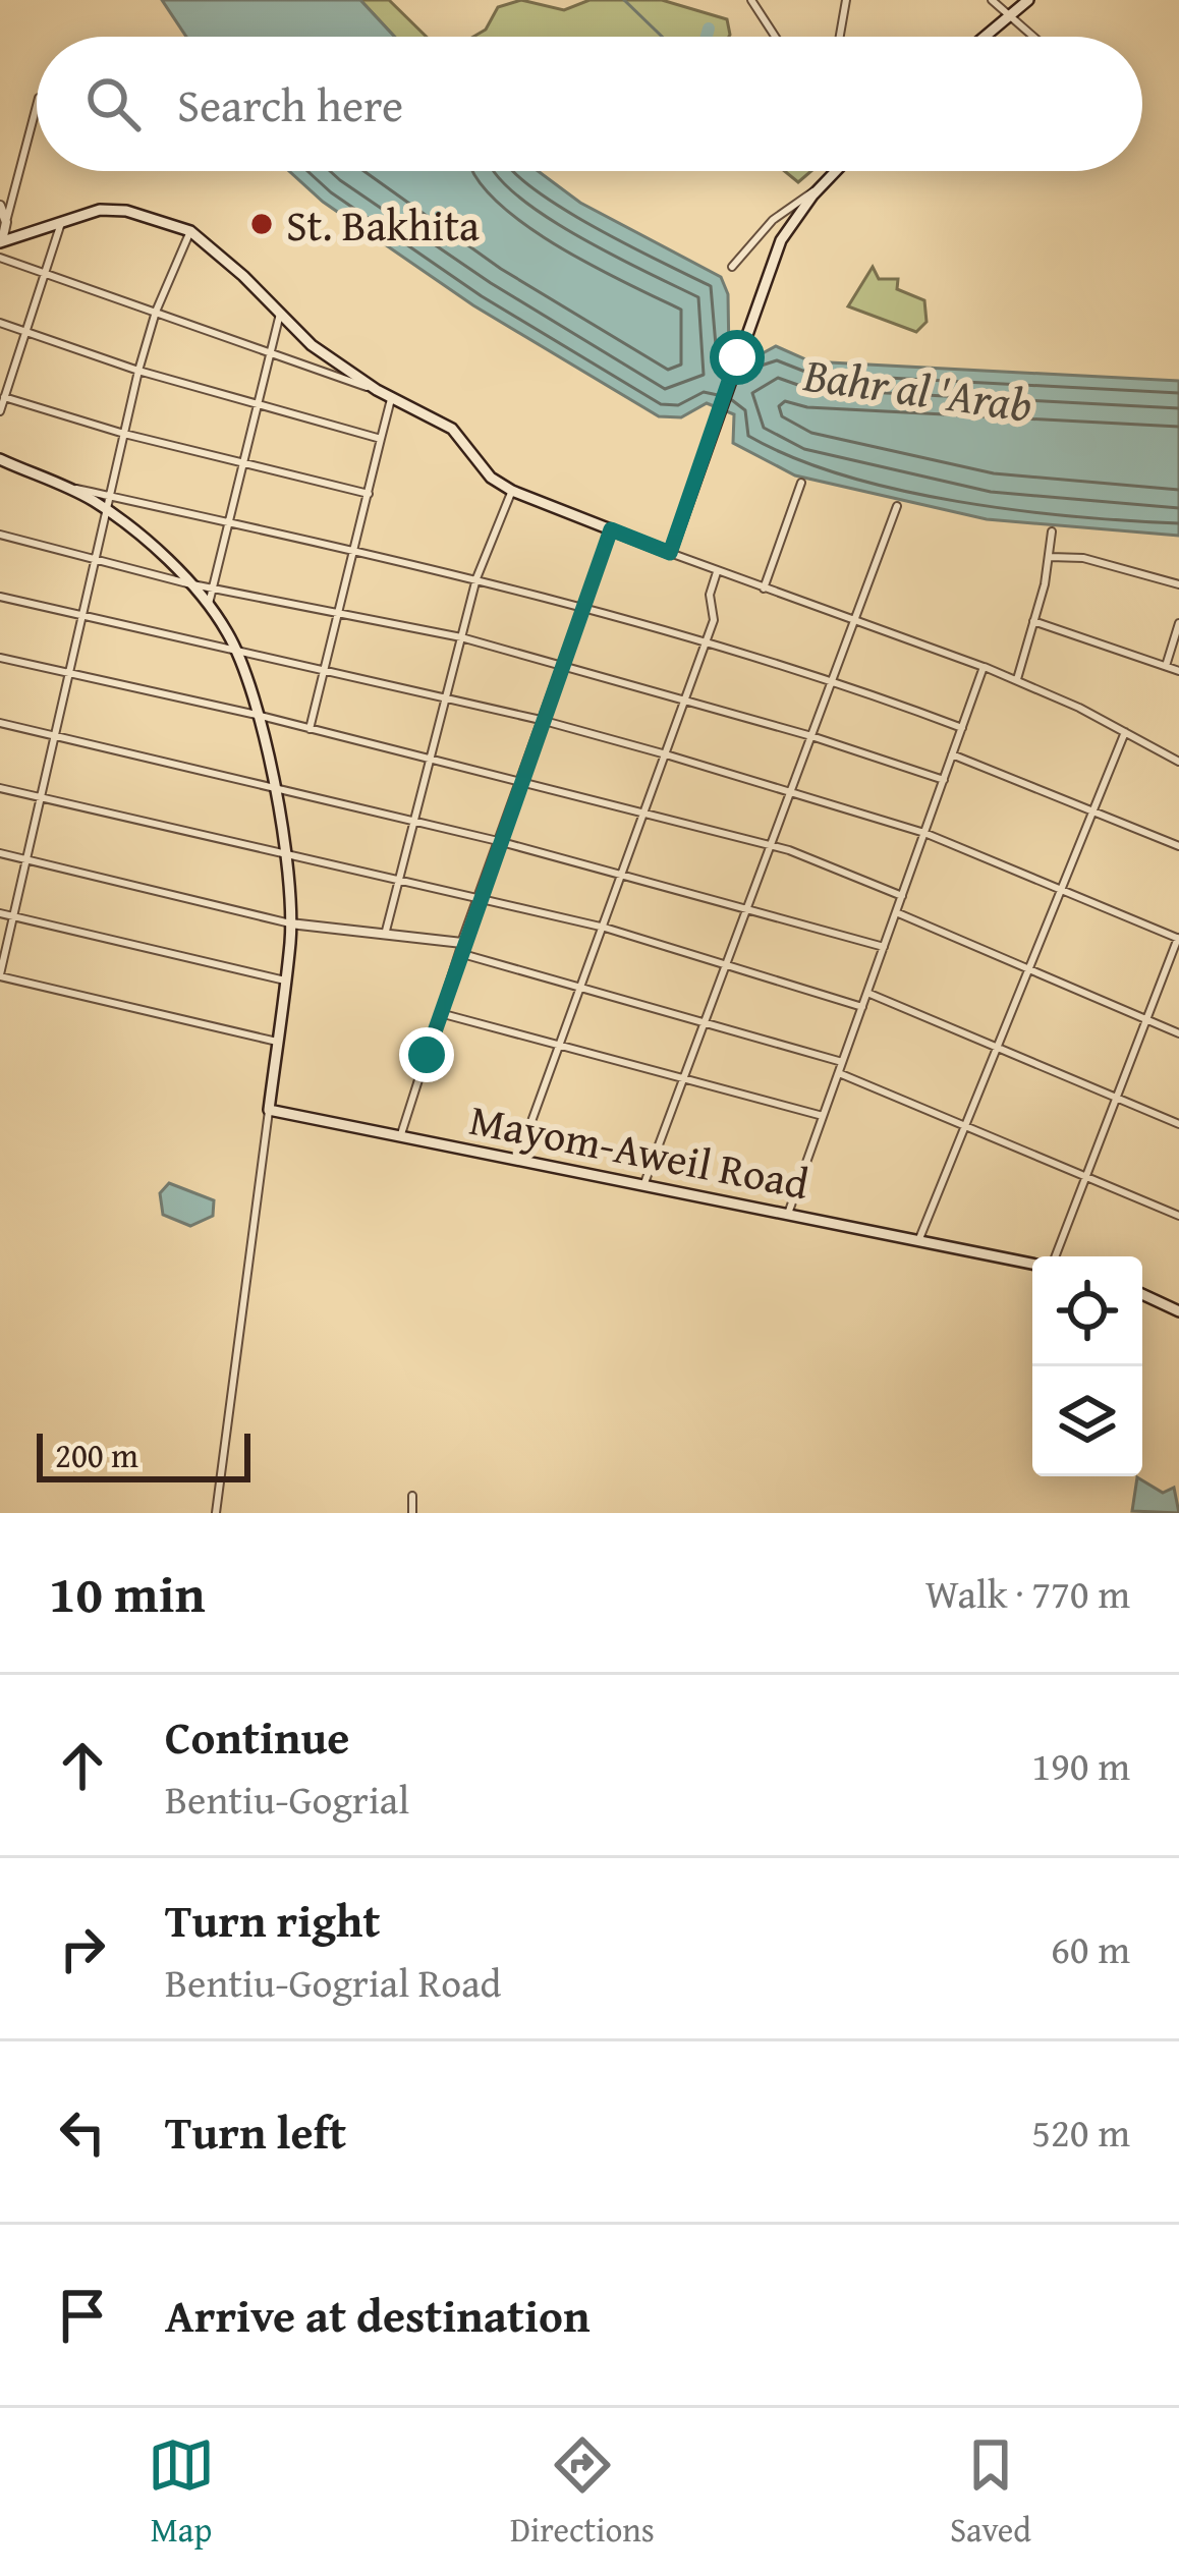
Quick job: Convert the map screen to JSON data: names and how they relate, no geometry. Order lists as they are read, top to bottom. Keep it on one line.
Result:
{"streets":{"main road":["Mayom-Aweil Road"]},"water":["Bahr al 'Arab"],"places":["St. Bakhita"],"scale_bar":"200 m","page":{"search":"Search here","scale":"200 m","heading":["10 min","Walk · 770 m"],"list":[["Continue","Bentiu-Gogrial","190 m"],["Turn right","Bentiu-Gogrial Road","60 m"],["Turn left","520 m"],"Arrive at destination"],"nav":["Map","Directions","Saved"]}}
